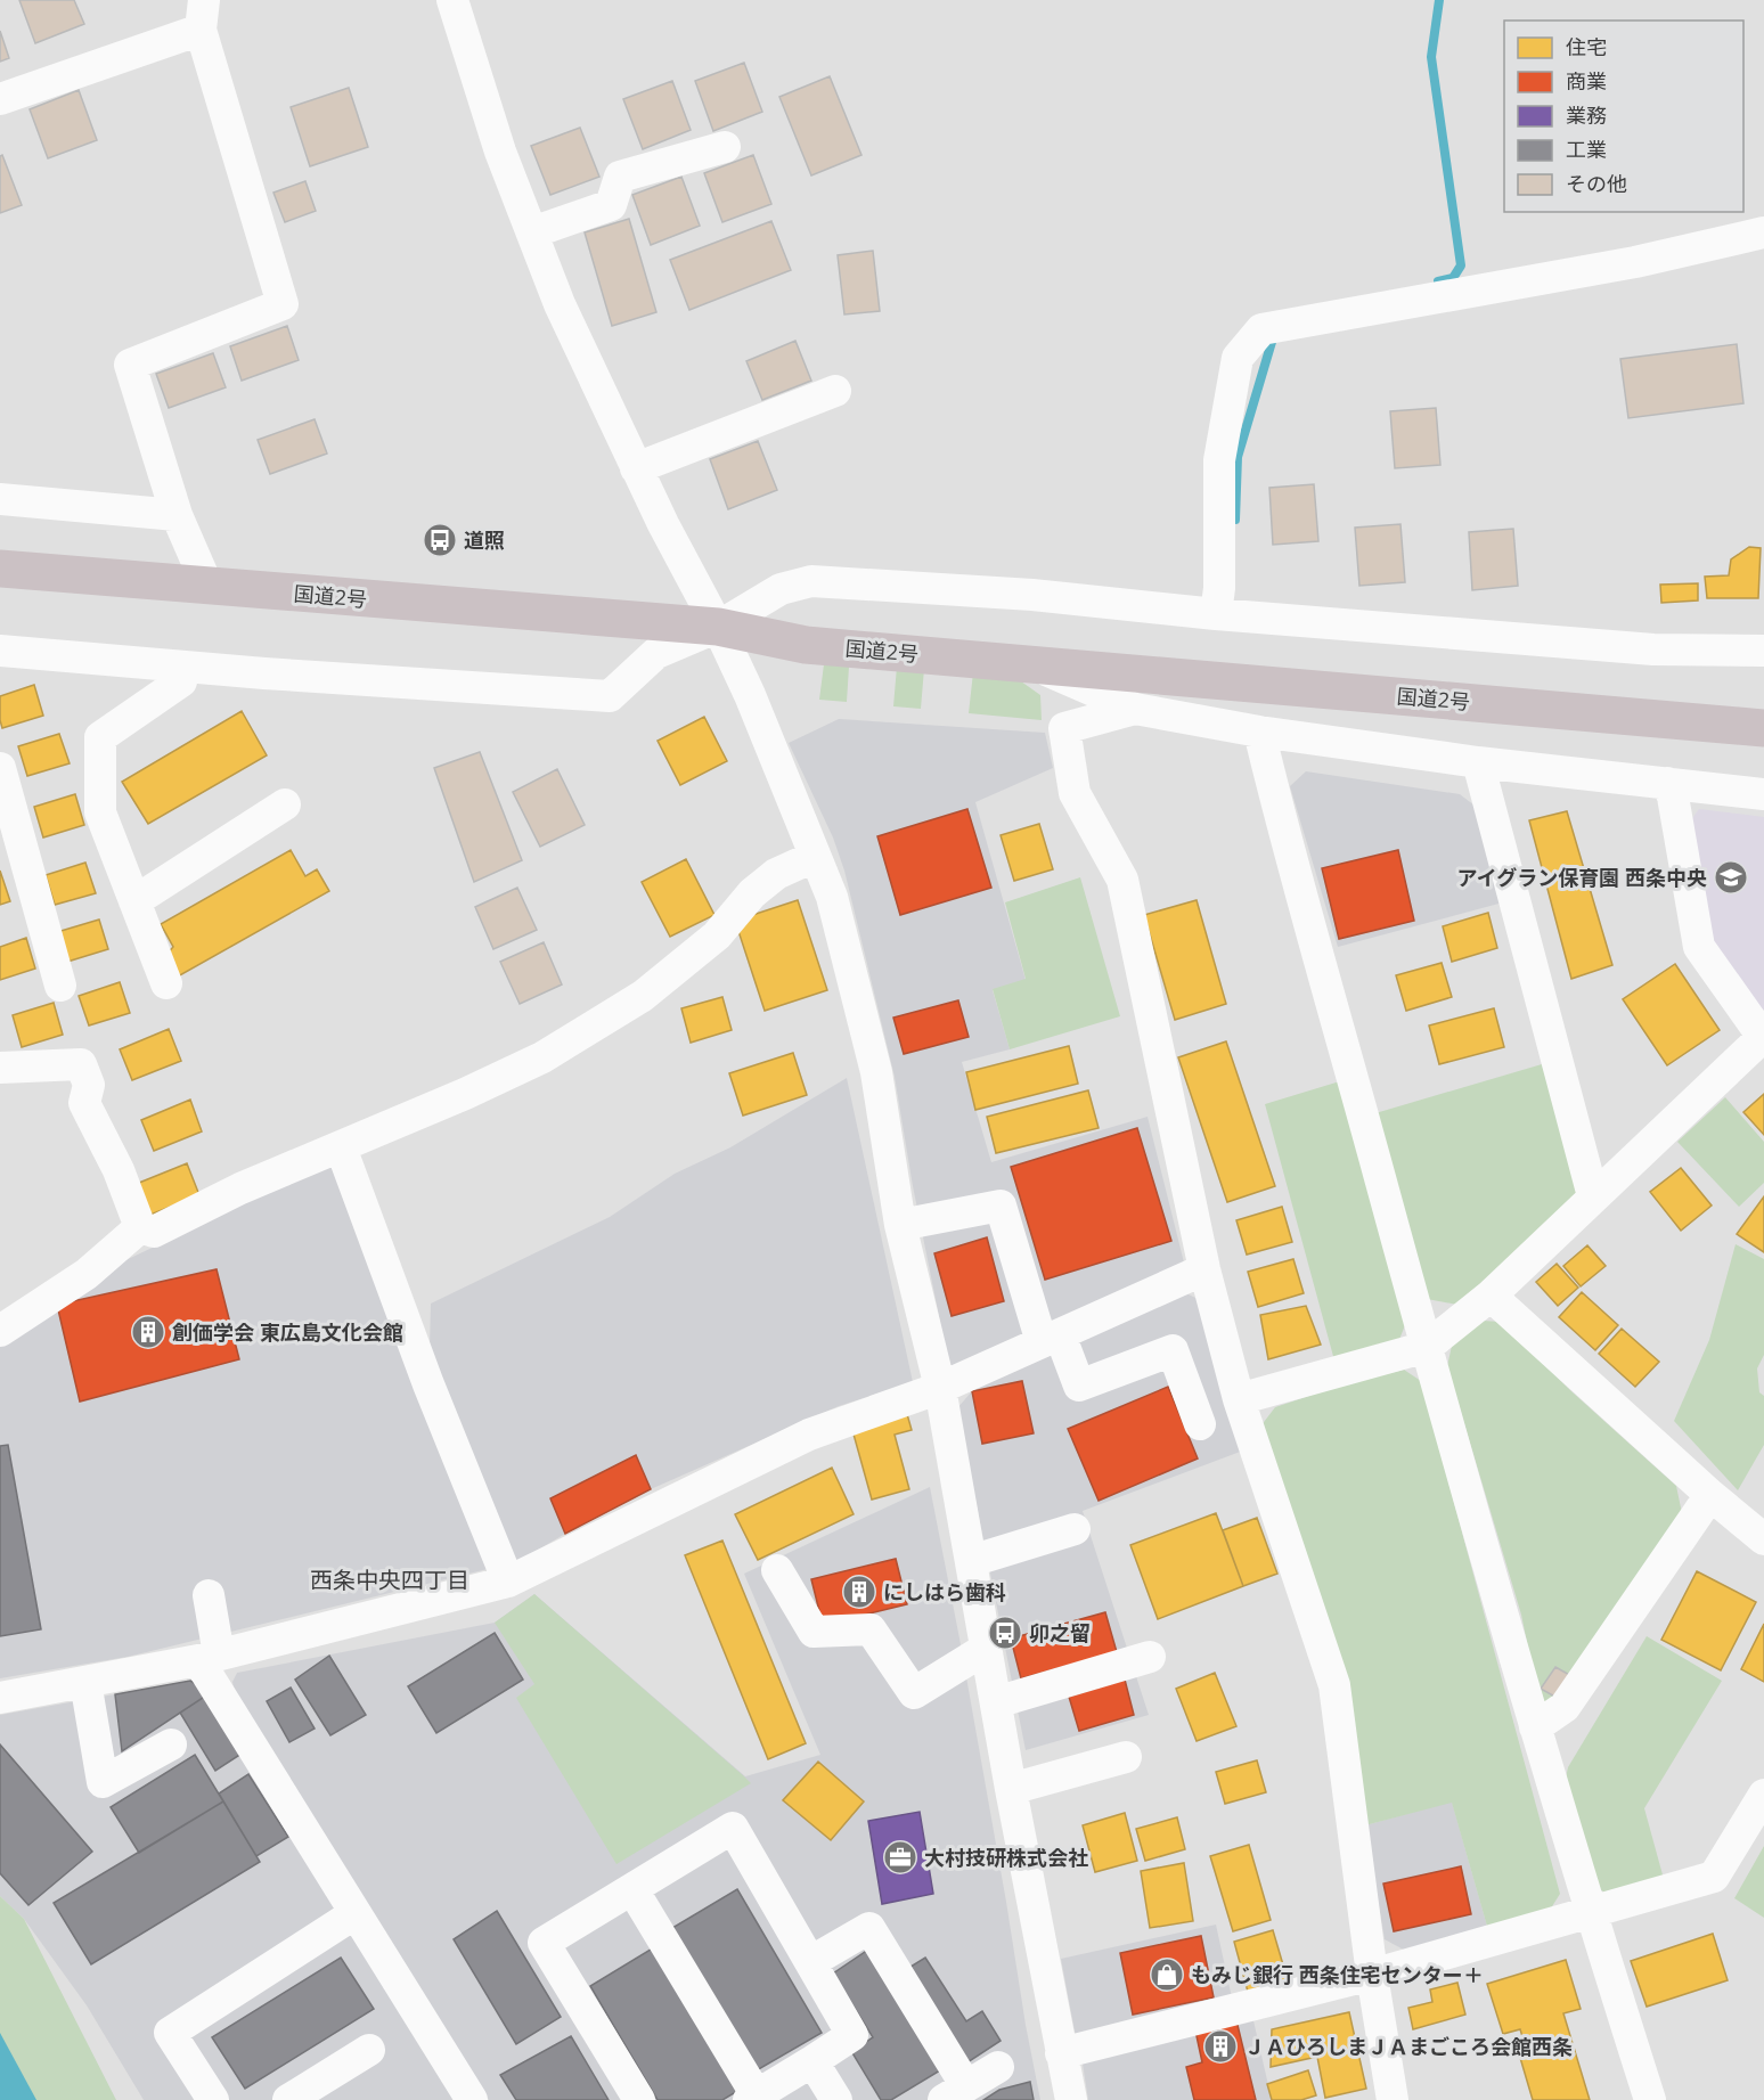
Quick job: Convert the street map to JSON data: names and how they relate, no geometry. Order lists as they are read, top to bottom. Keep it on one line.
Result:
{"streets":{"highway":["国道2号"]},"districts":["西条中央四丁目"],"places":{"bus stop":["道照","卯之留"],"school or university":["アイグラン保育園 西条中央"],"building":["創価学会 東広島文化会館","にしはら歯科","ＪＡひろしまＪＡまごころ会館西条"],"office":["大村技研株式会社"],"shop":["もみじ銀行 西条住宅センター＋"]},"legend":["住宅","商業","業務","工業","その他"]}
